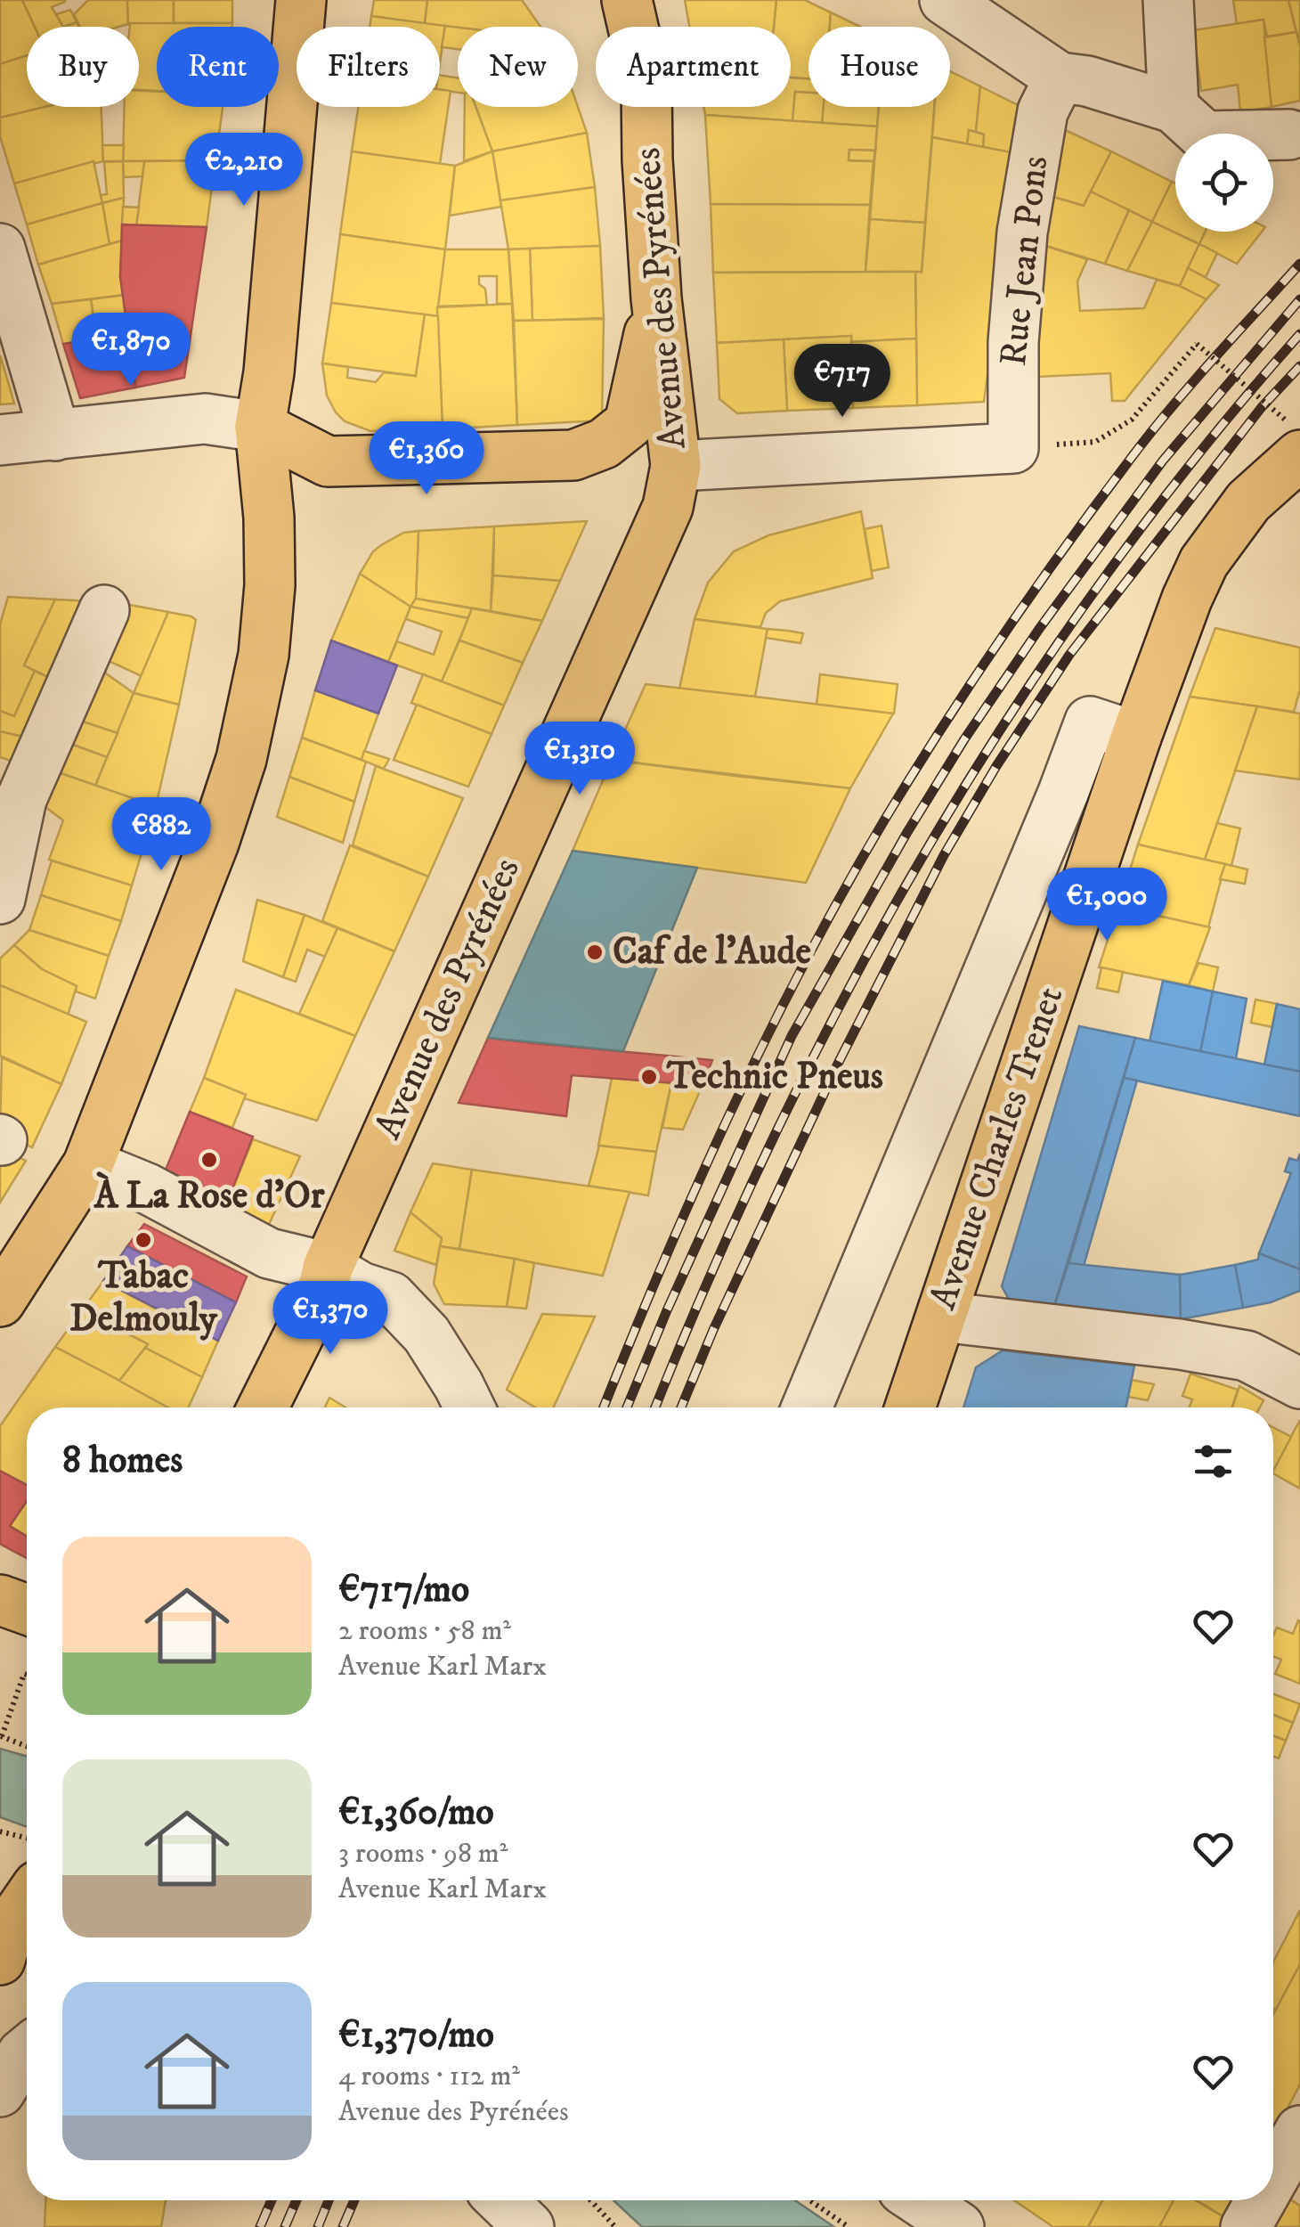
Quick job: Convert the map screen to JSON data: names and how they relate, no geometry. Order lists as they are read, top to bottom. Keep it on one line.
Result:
{"streets":{"main road":["Avenue des Pyrénées","Avenue Charles Trenet"],"street":["Rue Jean Pons"]},"places":["Caf de l'Aude","Technic Pneus","À La Rose d'Or","Tabac Delmouly"],"page":{"chip":["Buy","Rent","Filters","New","Apartment","House"],"price":["€2,210","€1,870","€717","€1,360","€1,310","€882","€1,000","€1,370"],"heading":"8 homes","list":[{"name":"€717/mo","note":"2 rooms · 58 m² · Avenue Karl Marx"},{"name":"€1,360/mo","note":"3 rooms · 98 m² · Avenue Karl Marx"},{"name":"€1,370/mo","note":"4 rooms · 112 m² · Avenue des Pyrénées"}]}}
